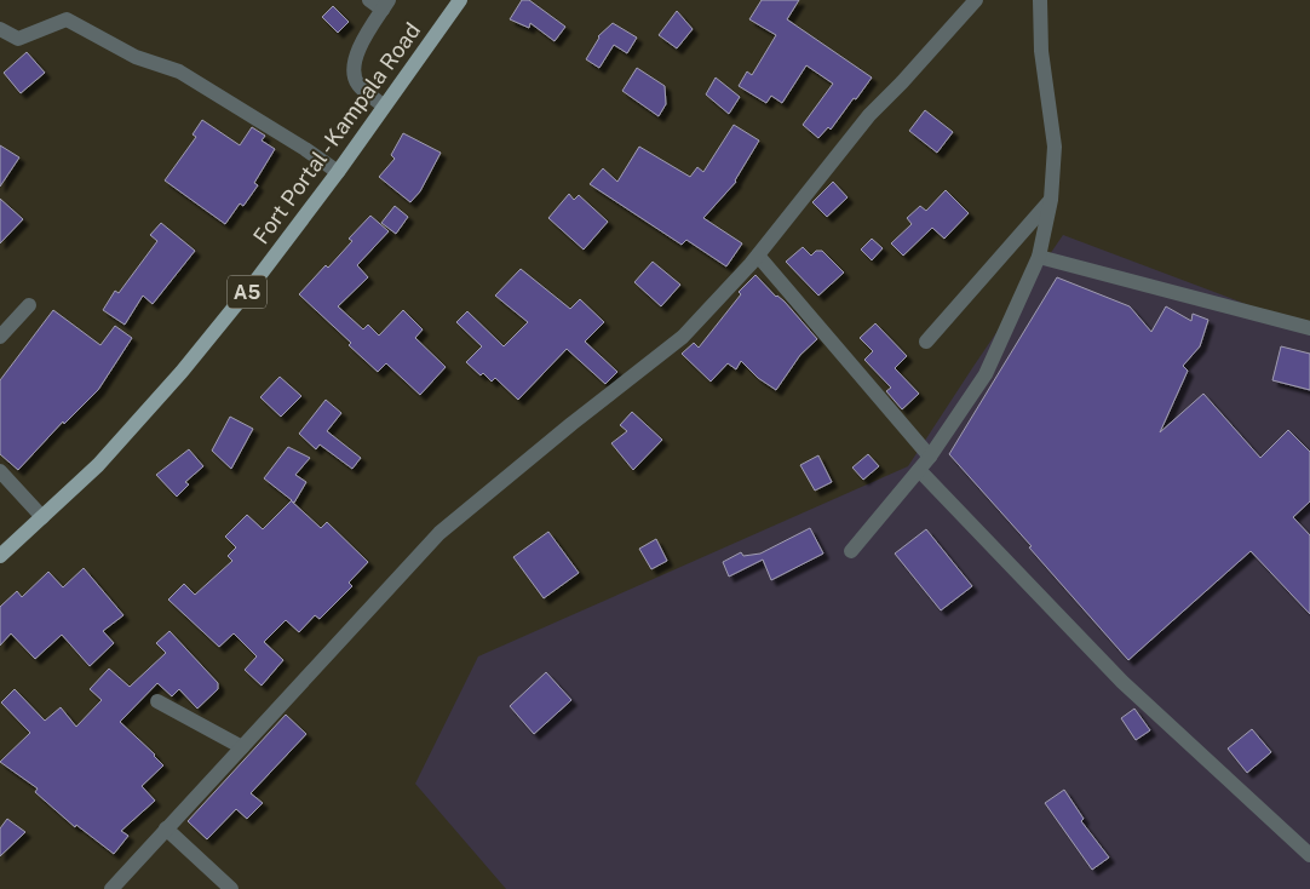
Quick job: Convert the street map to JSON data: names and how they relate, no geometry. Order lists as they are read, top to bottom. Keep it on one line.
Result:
{"streets":{"main road":["Fort Portal - Kampala Road","A5"]}}
